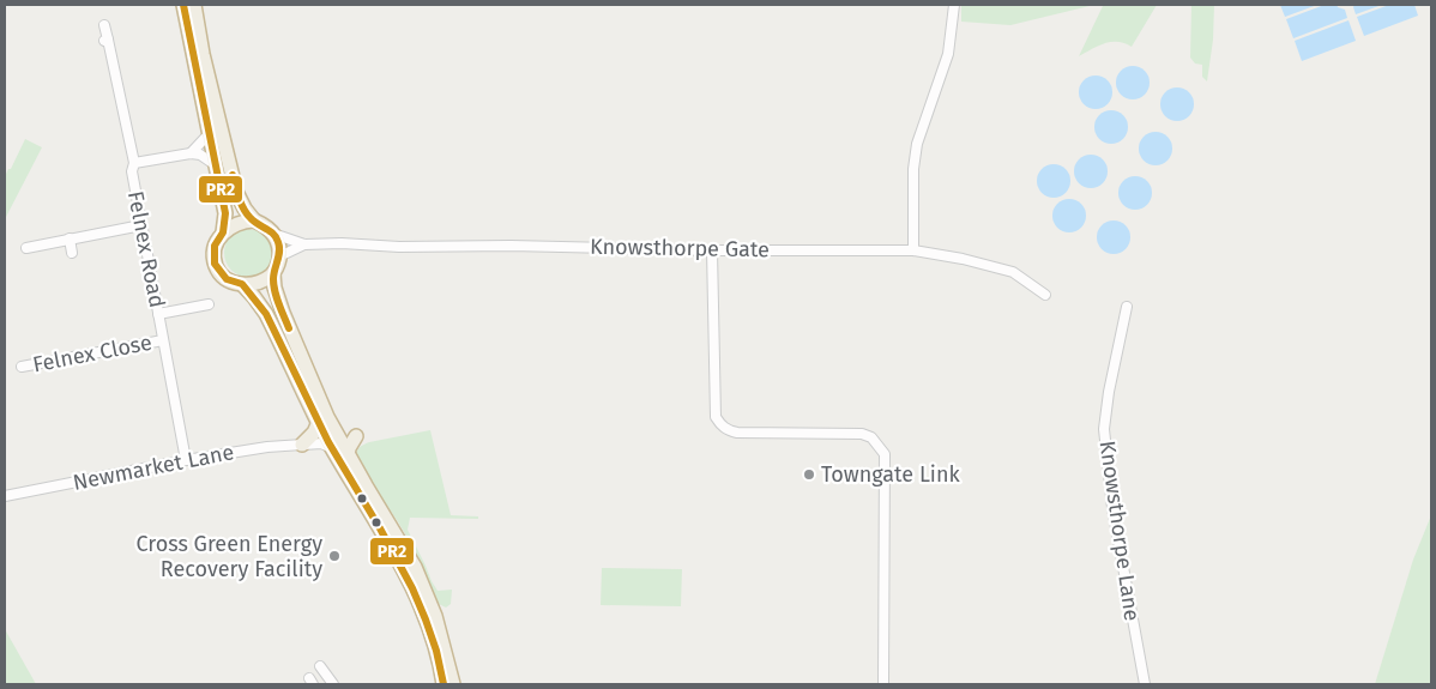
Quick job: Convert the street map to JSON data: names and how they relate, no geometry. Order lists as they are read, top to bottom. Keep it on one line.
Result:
{"streets":{"street":["Knowsthorpe Gate","Felnex Road","Felnex Close","Newmarket Lane","Knowsthorpe Lane"]},"crossings":[["Felnex Road","Felnex Close"],["Felnex Road","Newmarket Lane"]],"places":["Towngate Link","Cross Green Energy Recovery Facility"],"lines":["transit line PR2"]}
